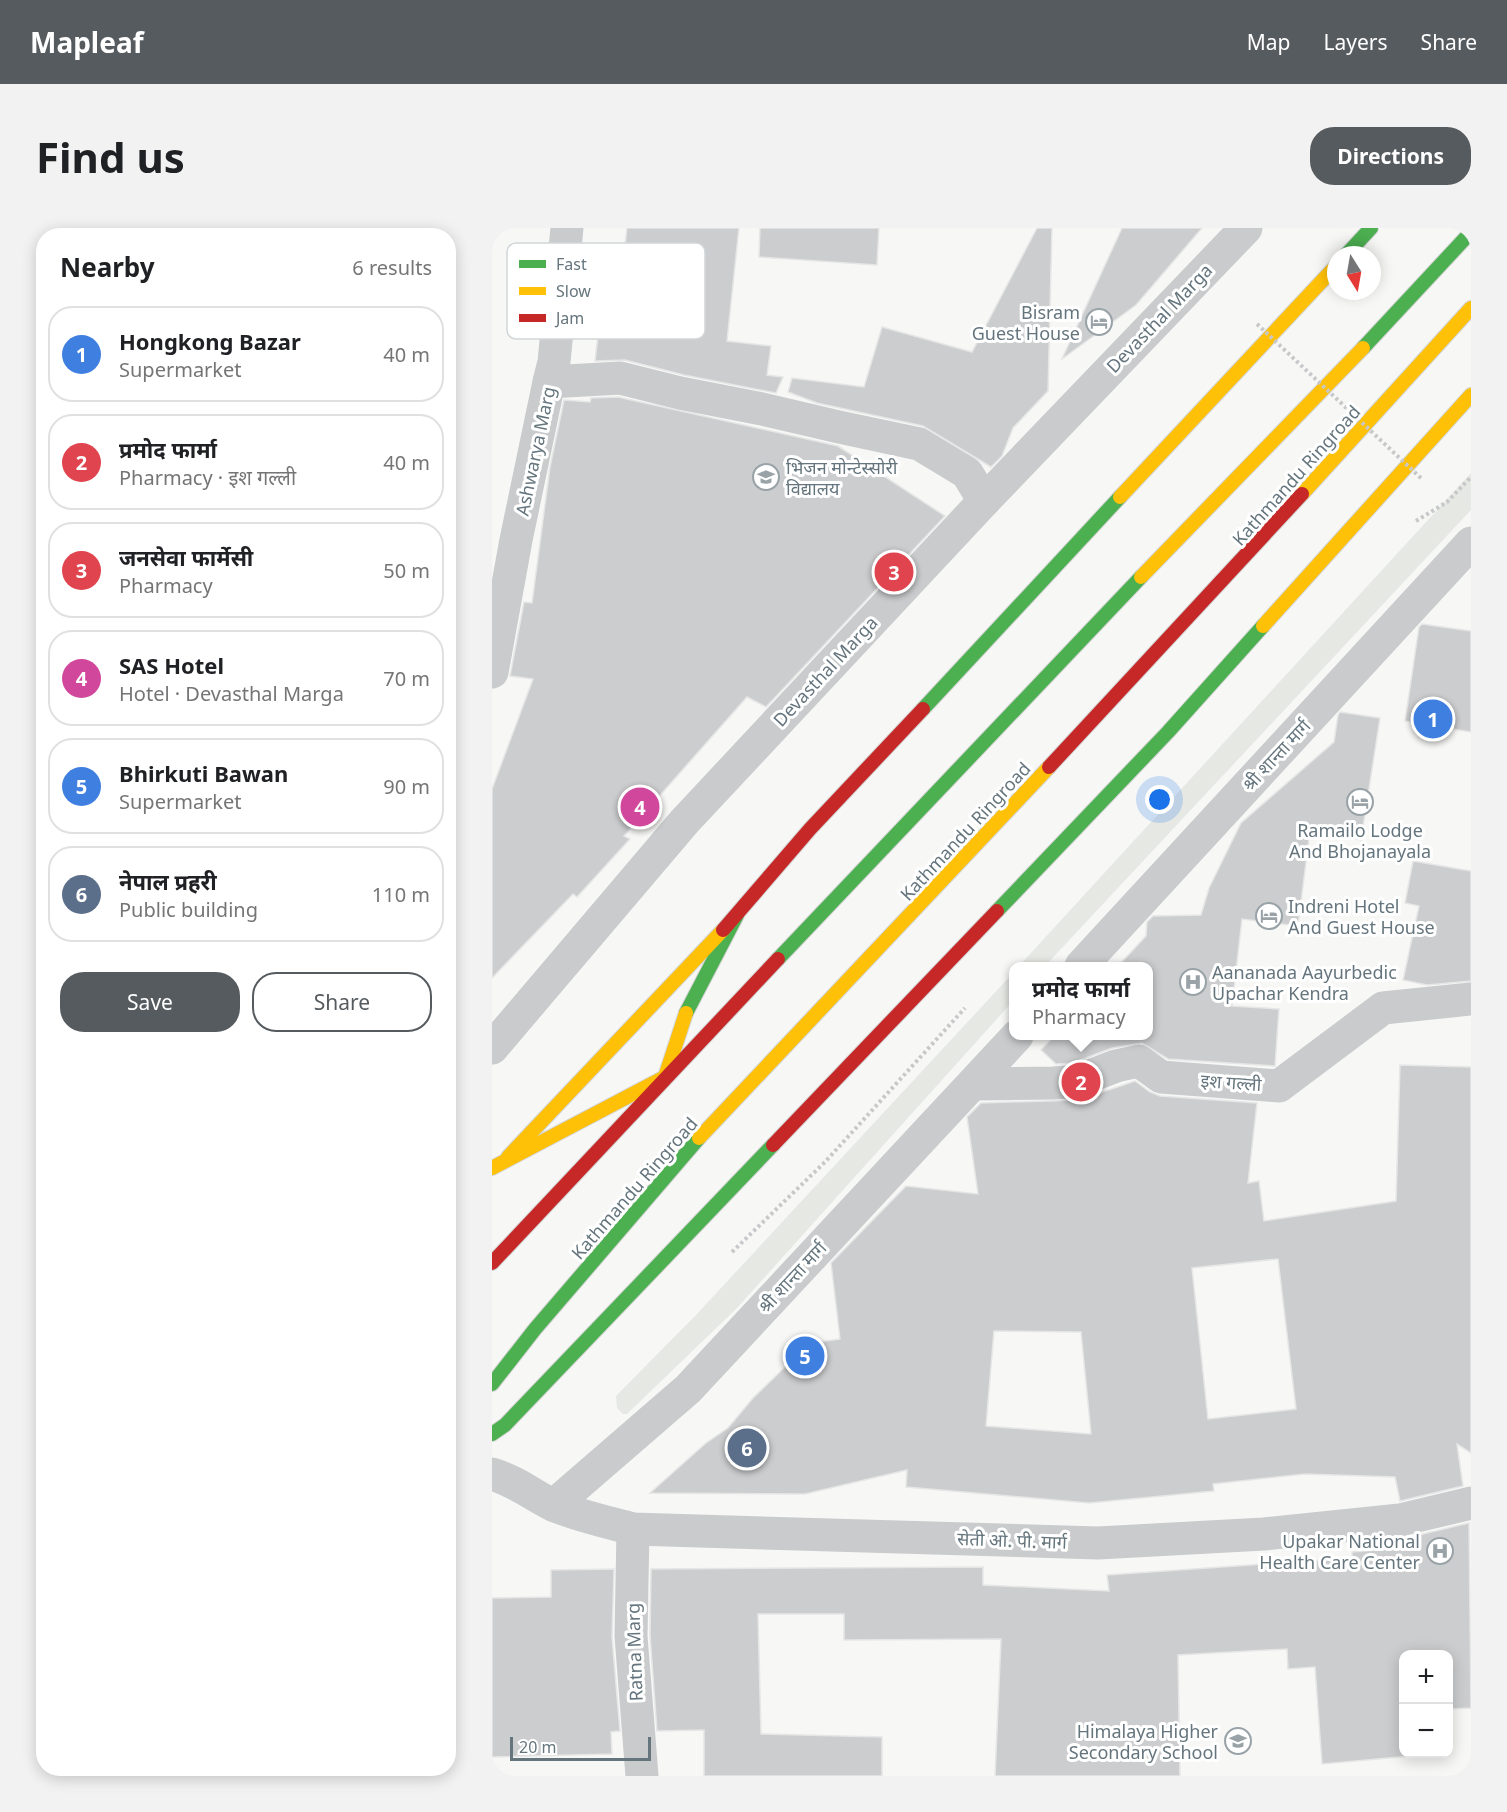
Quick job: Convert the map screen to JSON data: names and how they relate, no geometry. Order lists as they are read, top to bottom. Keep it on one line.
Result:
{"streets":{"main road":["Kathmandu Ringroad"],"street":["Devasthal Marga","Ashwarya Marg","श्री शान्ता मार्ग","इश गल्ली","सेती ओ. पी. मार्ग","Ratna Marg"]},"crossings":[["श्री शान्ता मार्ग","इश गल्ली"],["श्री शान्ता मार्ग","सेती ओ. पी. मार्ग"],["सेती ओ. पी. मार्ग","Ratna Marg"]],"places":{"hotel":["Bisram Guest House","Ramailo Lodge And Bhojanayala","Indreni Hotel And Guest House"],"school or university":["भिजन मोन्टेस्सोरी विद्यालय","Himalaya Higher Secondary School"],"hospital":["Aananada Aayurbedic Upachar Kendra","Upakar National Health Care Center"]},"legend":["Fast","Slow","Jam"],"scale_bar":"20 m","north":"bottom","page":{"header":"Mapleaf","nav":["Map","Layers","Share"],"buttons":["Directions",["Save","Share"]],"title":"Find us","heading":["Nearby","6 results"],"list":[{"mark":"1","name":"Hongkong Bazar","note":"Supermarket","value":"40 m"},{"mark":"2","name":"प्रमोद फार्मा","note":"Pharmacy · इश गल्ली","value":"40 m"},{"mark":"3","name":"जनसेवा फार्मेसी","note":"Pharmacy","value":"50 m"},{"mark":"4","name":"SAS Hotel","note":"Hotel · Devasthal Marga","value":"70 m"},{"mark":"5","name":"Bhirkuti Bawan","note":"Supermarket","value":"90 m"},{"mark":"6","name":"नेपाल प्रहरी","note":"Public building","value":"110 m"}],"pins":["3","1","4","2","5","6"],"popup":["प्रमोद फार्मा","Pharmacy"],"map_buttons":["+","−"],"scale":"20 m"}}
